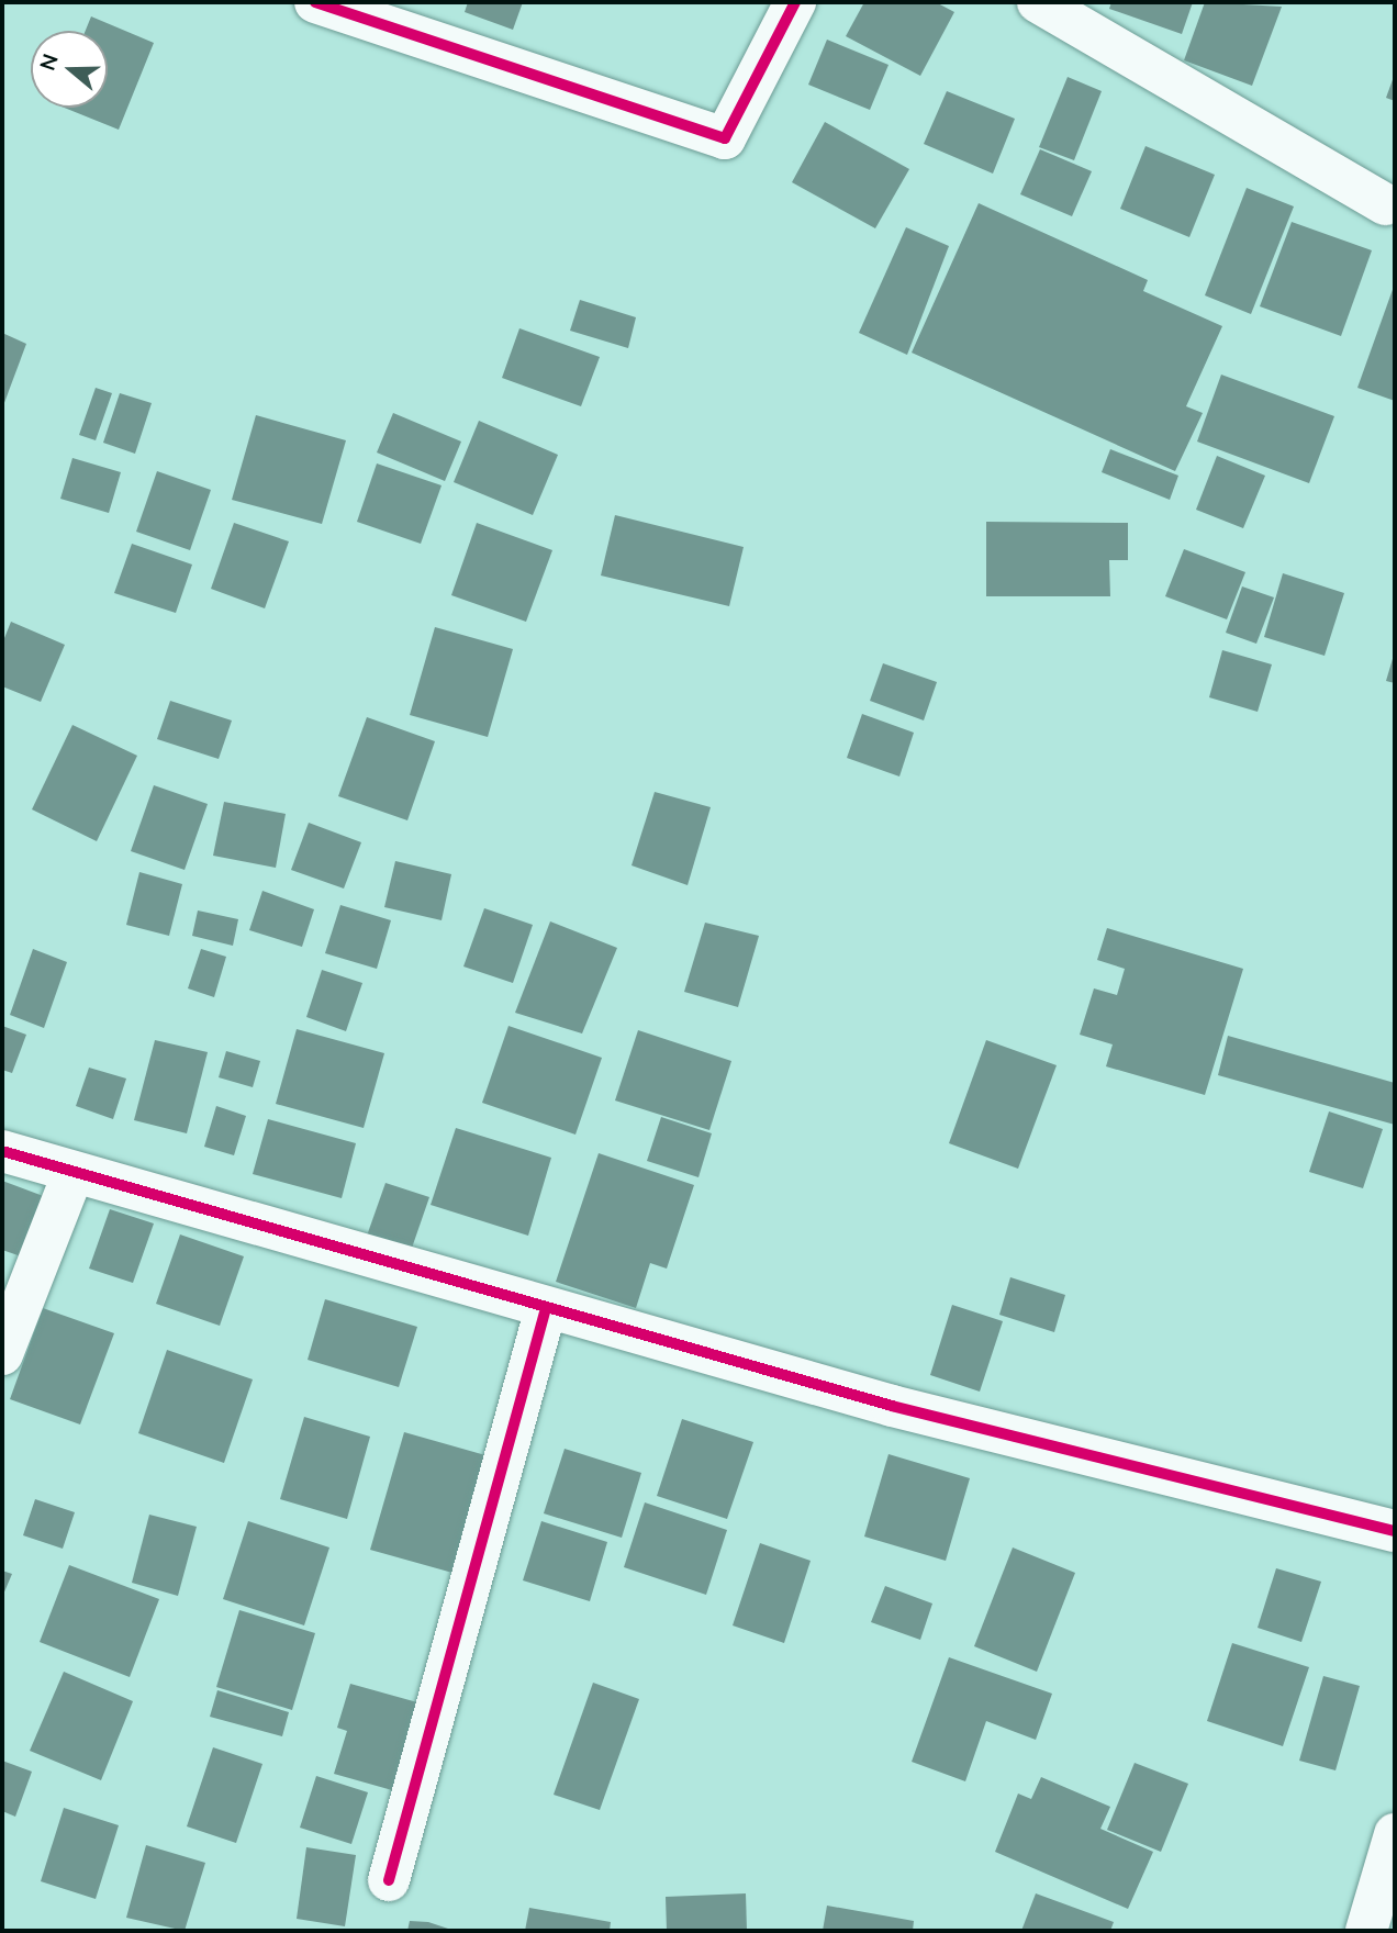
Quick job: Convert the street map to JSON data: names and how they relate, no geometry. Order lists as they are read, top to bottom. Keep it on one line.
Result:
{"north":"left"}
